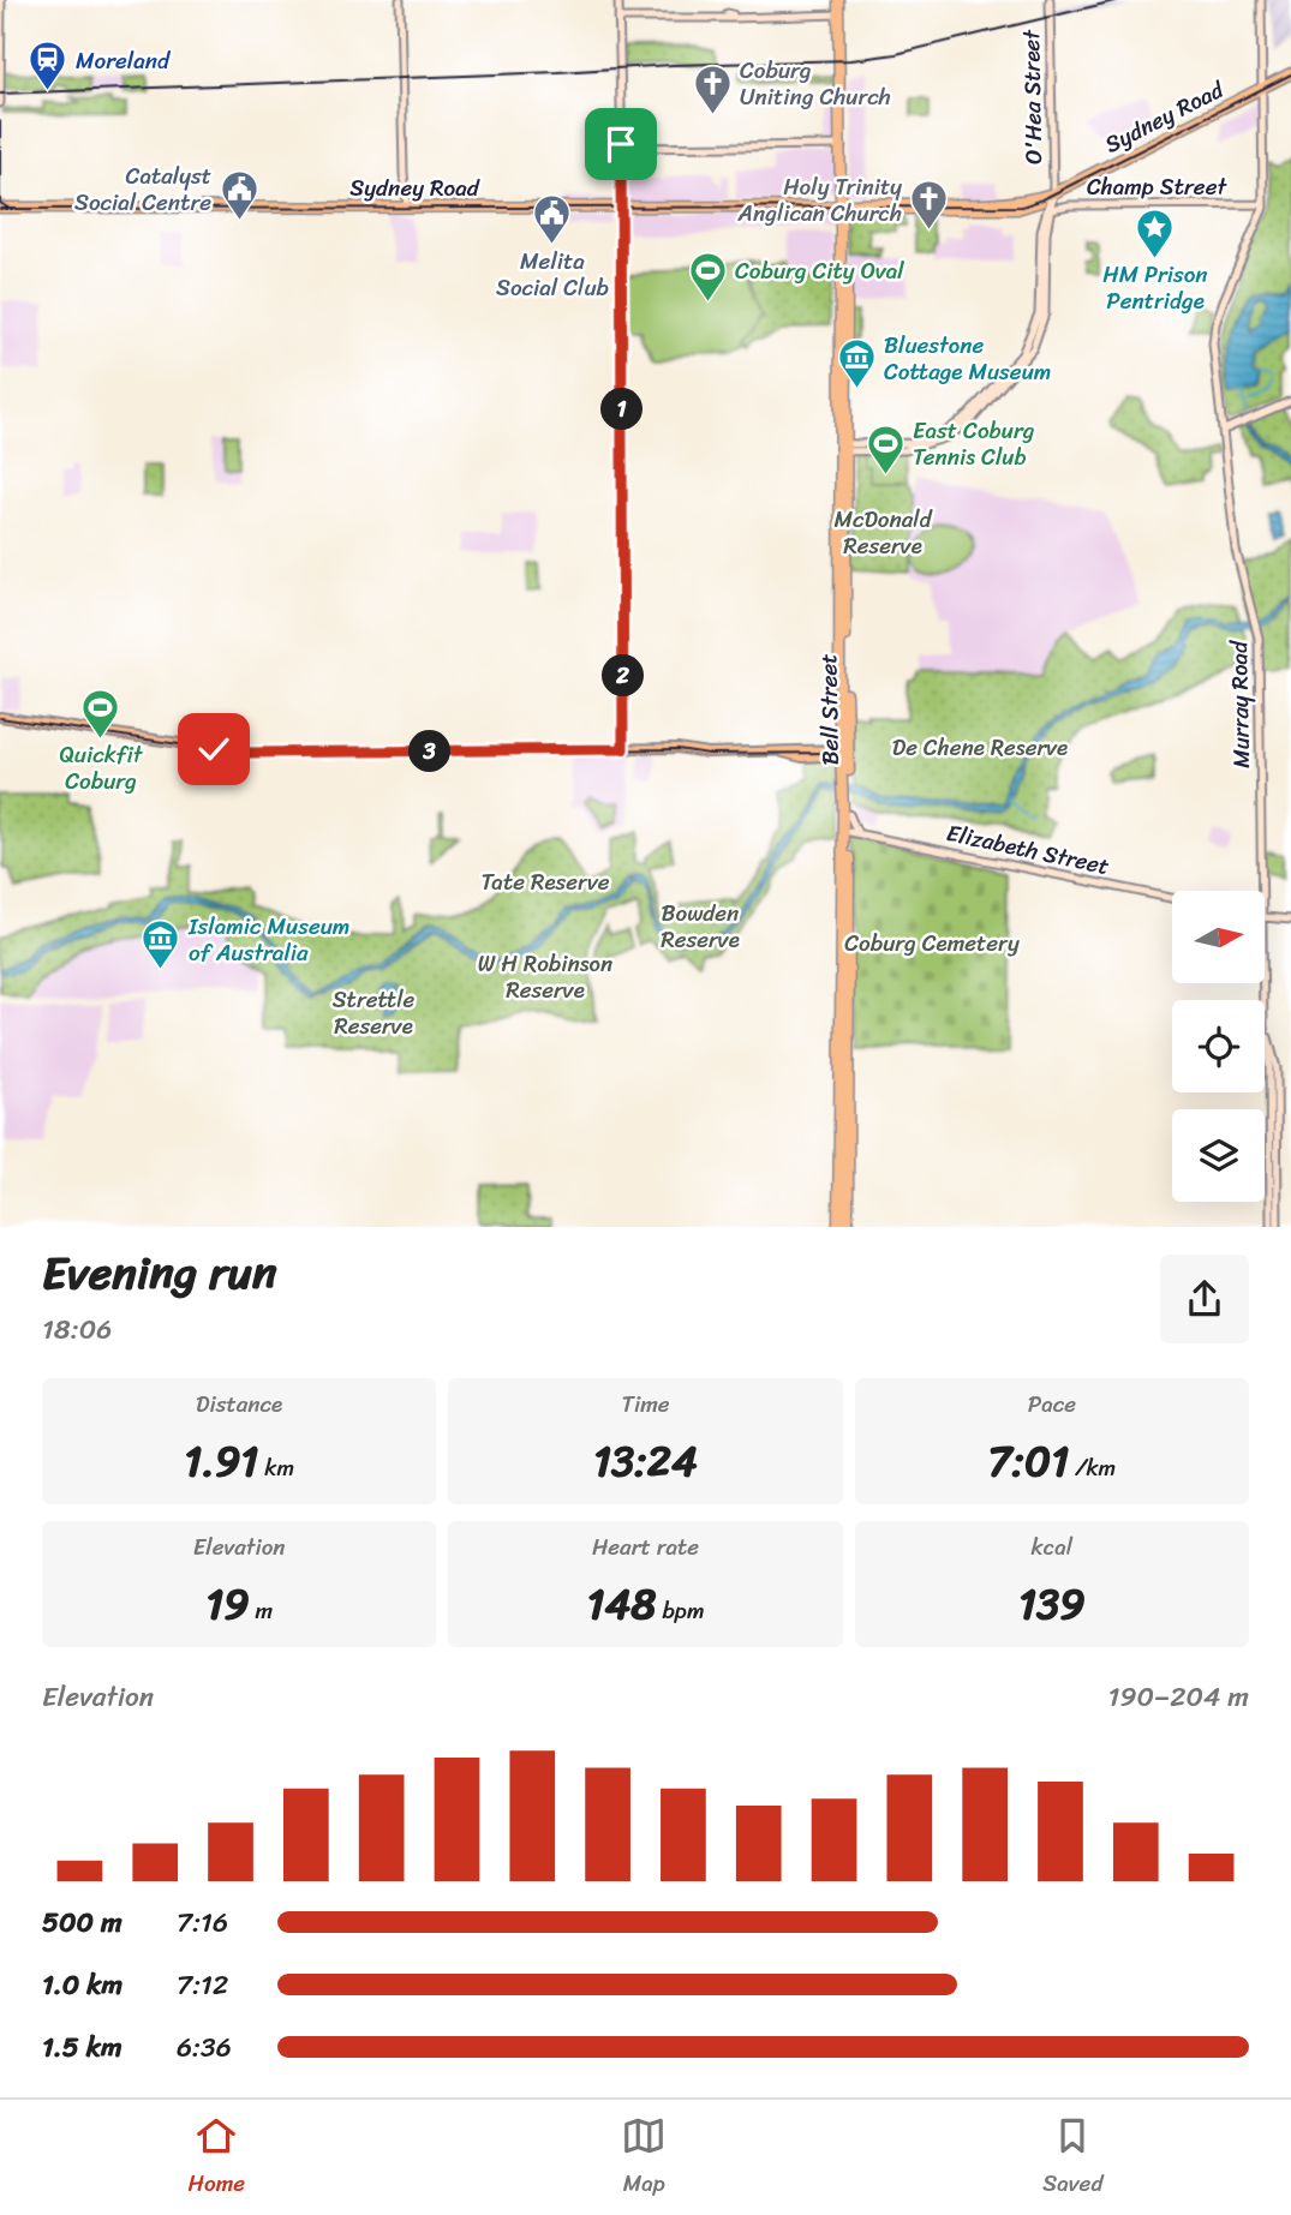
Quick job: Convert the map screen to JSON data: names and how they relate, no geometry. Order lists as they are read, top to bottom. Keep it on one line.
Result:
{"streets":{"highway":["Sydney Road","Bell Street"],"street":["O'Hea Street","Champ Street","Murray Road","Elizabeth Street"]},"crossings":[["O'Hea Street","Sydney Road"],["O'Hea Street","Champ Street"],["Sydney Road","Champ Street"],["Sydney Road","Murray Road"],["Sydney Road","Bell Street"],["Champ Street","Murray Road"],["Bell Street","Elizabeth Street"]],"parks":["McDonald Reserve","De Chene Reserve","Tate Reserve","Bowden Reserve","Coburg Cemetery","W H Robinson Reserve","Strettle Reserve"],"places":{"station":["Moreland"],"church":["Coburg Uniting Church","Holy Trinity Anglican Church"],"public building":["Catalyst Social Centre","Melita Social Club"],"place":["HM Prison Pentridge"],"sports":["Coburg City Oval","East Coburg Tennis Club","Quickfit Coburg"],"museum":["Bluestone Cottage Museum","Islamic Museum of Australia"]},"north":"right","page":{"pins":["1","2","3"],"heading":["Evening run","18:06"],"stats":[["Distance","1.91 km"],["Time","13:24"],["Pace","7:01 /km"],["Elevation","19 m"],["Heart rate","148 bpm"],["kcal","139"]],"chart":["Elevation","190–204 m"],"list":[{"name":"500 m","note":"7:16"},{"name":"1.0 km","note":"7:12"},{"name":"1.5 km","note":"6:36"}],"tabs":["Home","Map","Saved"]}}
